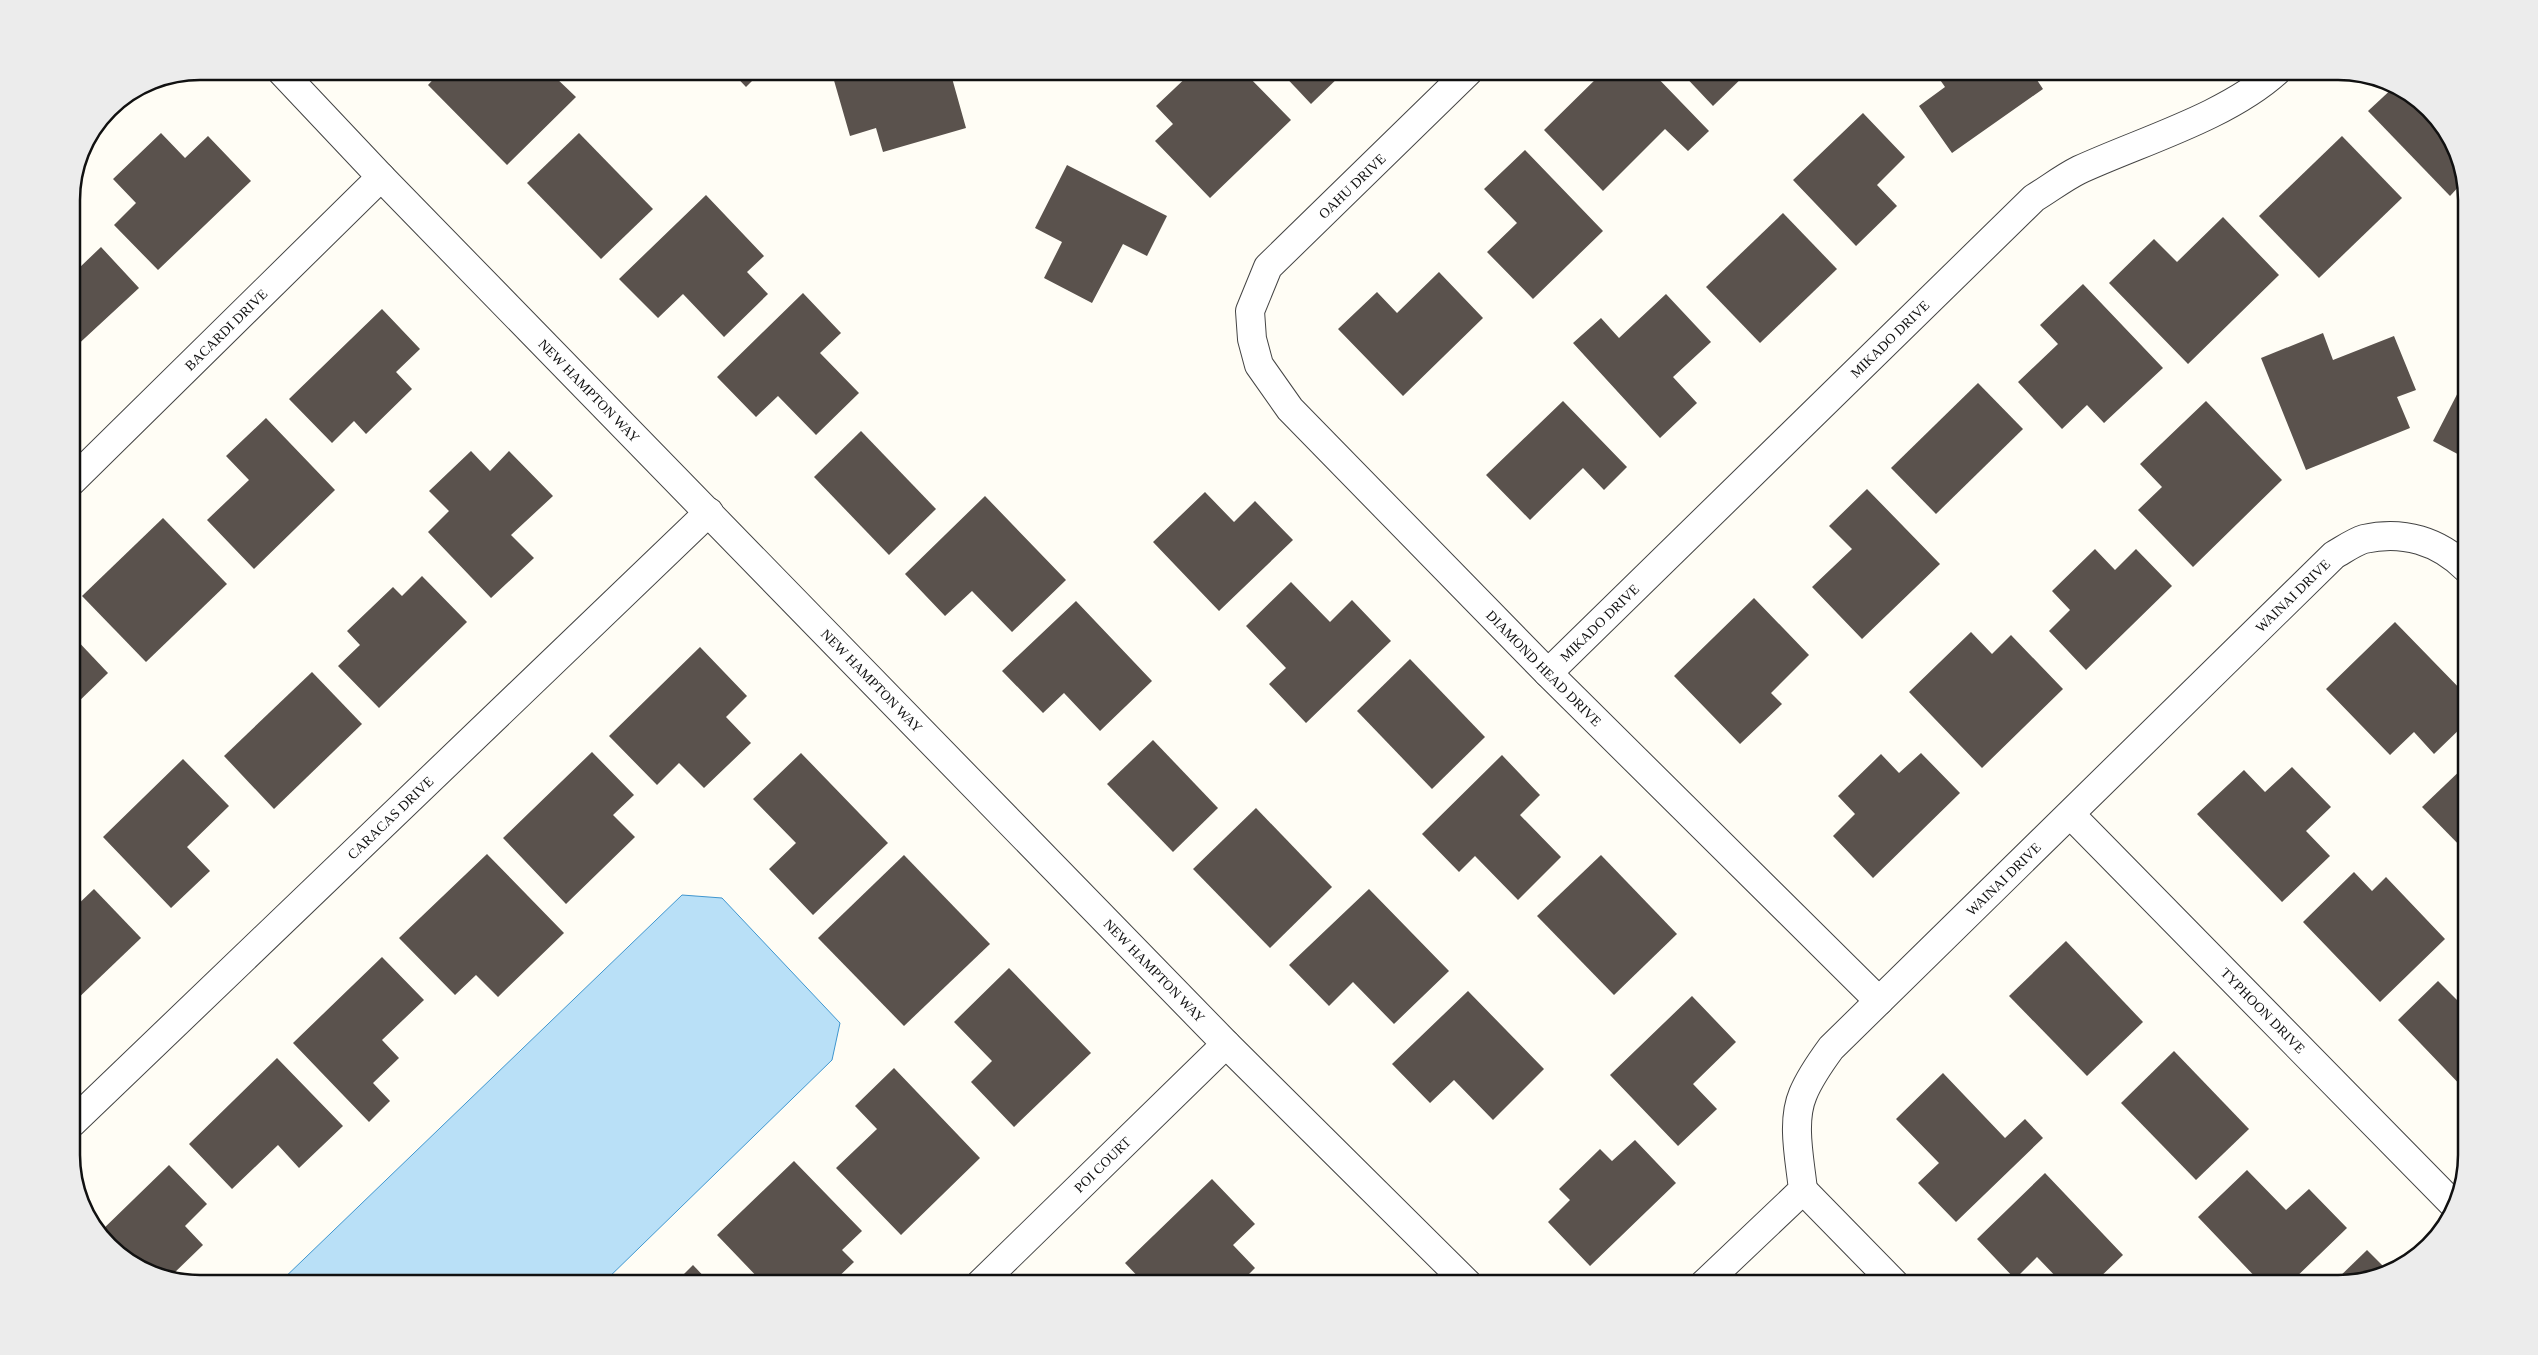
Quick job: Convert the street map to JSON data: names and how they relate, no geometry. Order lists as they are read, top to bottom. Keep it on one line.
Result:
{"streets":{"street":["OAHU DRIVE","BACARDI DRIVE","MIKADO DRIVE","NEW HAMPTON WAY","WAINAI DRIVE","DIAMOND HEAD DRIVE","CARACAS DRIVE","TYPHOON DRIVE","POI COURT"]},"crossings":[["OAHU DRIVE","DIAMOND HEAD DRIVE"],["BACARDI DRIVE","NEW HAMPTON WAY"],["MIKADO DRIVE","DIAMOND HEAD DRIVE"],["NEW HAMPTON WAY","CARACAS DRIVE"],["NEW HAMPTON WAY","POI COURT"],["WAINAI DRIVE","DIAMOND HEAD DRIVE"],["WAINAI DRIVE","TYPHOON DRIVE"]]}
